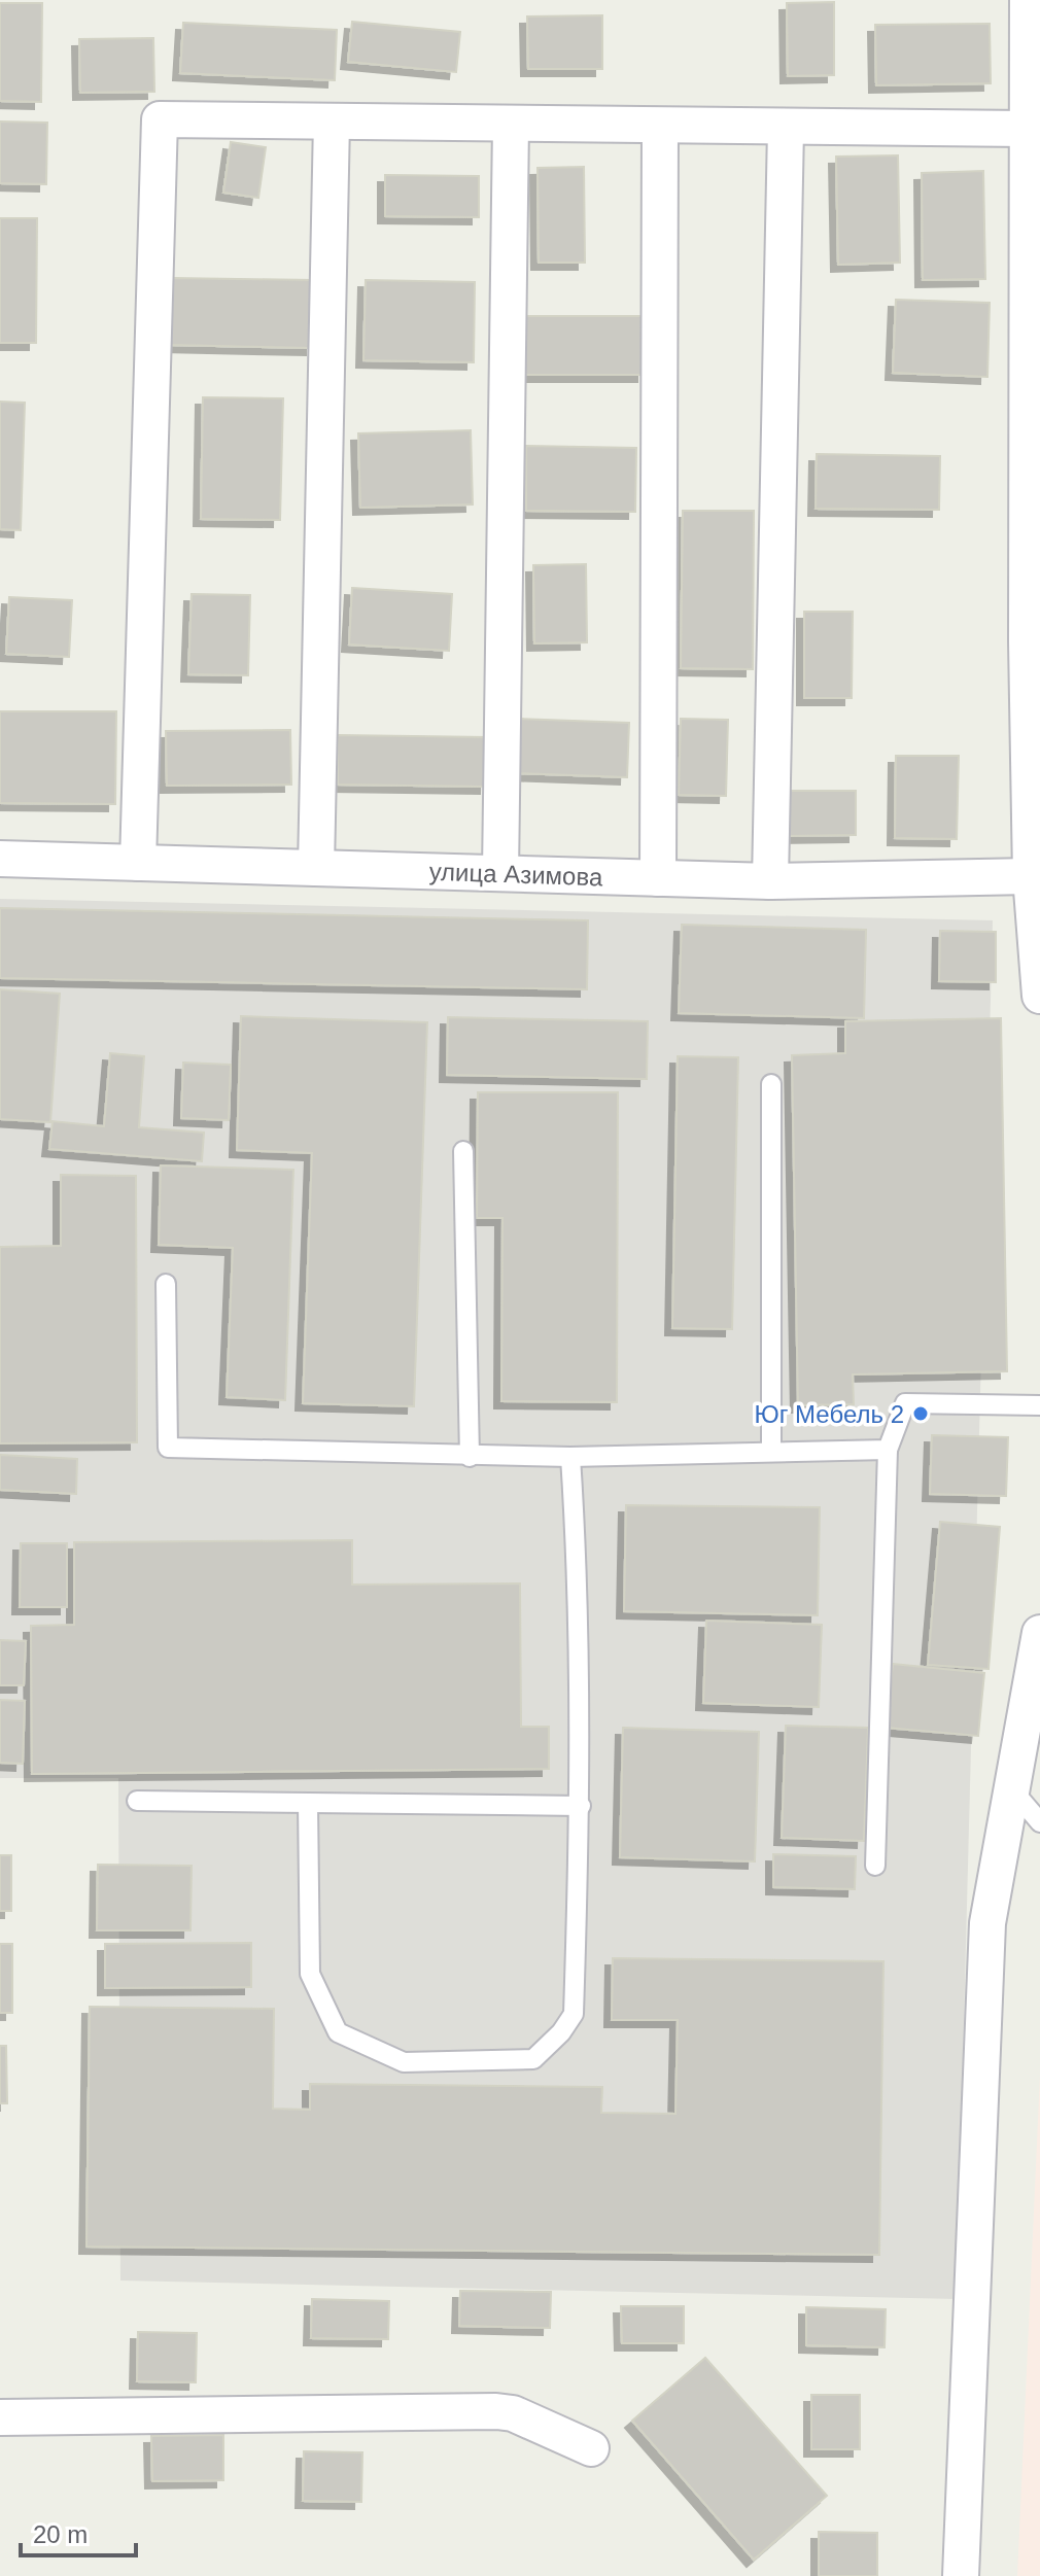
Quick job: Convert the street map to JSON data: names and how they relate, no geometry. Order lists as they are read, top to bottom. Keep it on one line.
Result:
{"streets":{"street":["улица Азимова"]},"places":["Юг Мебель 2"],"scale_bar":"20 m"}
